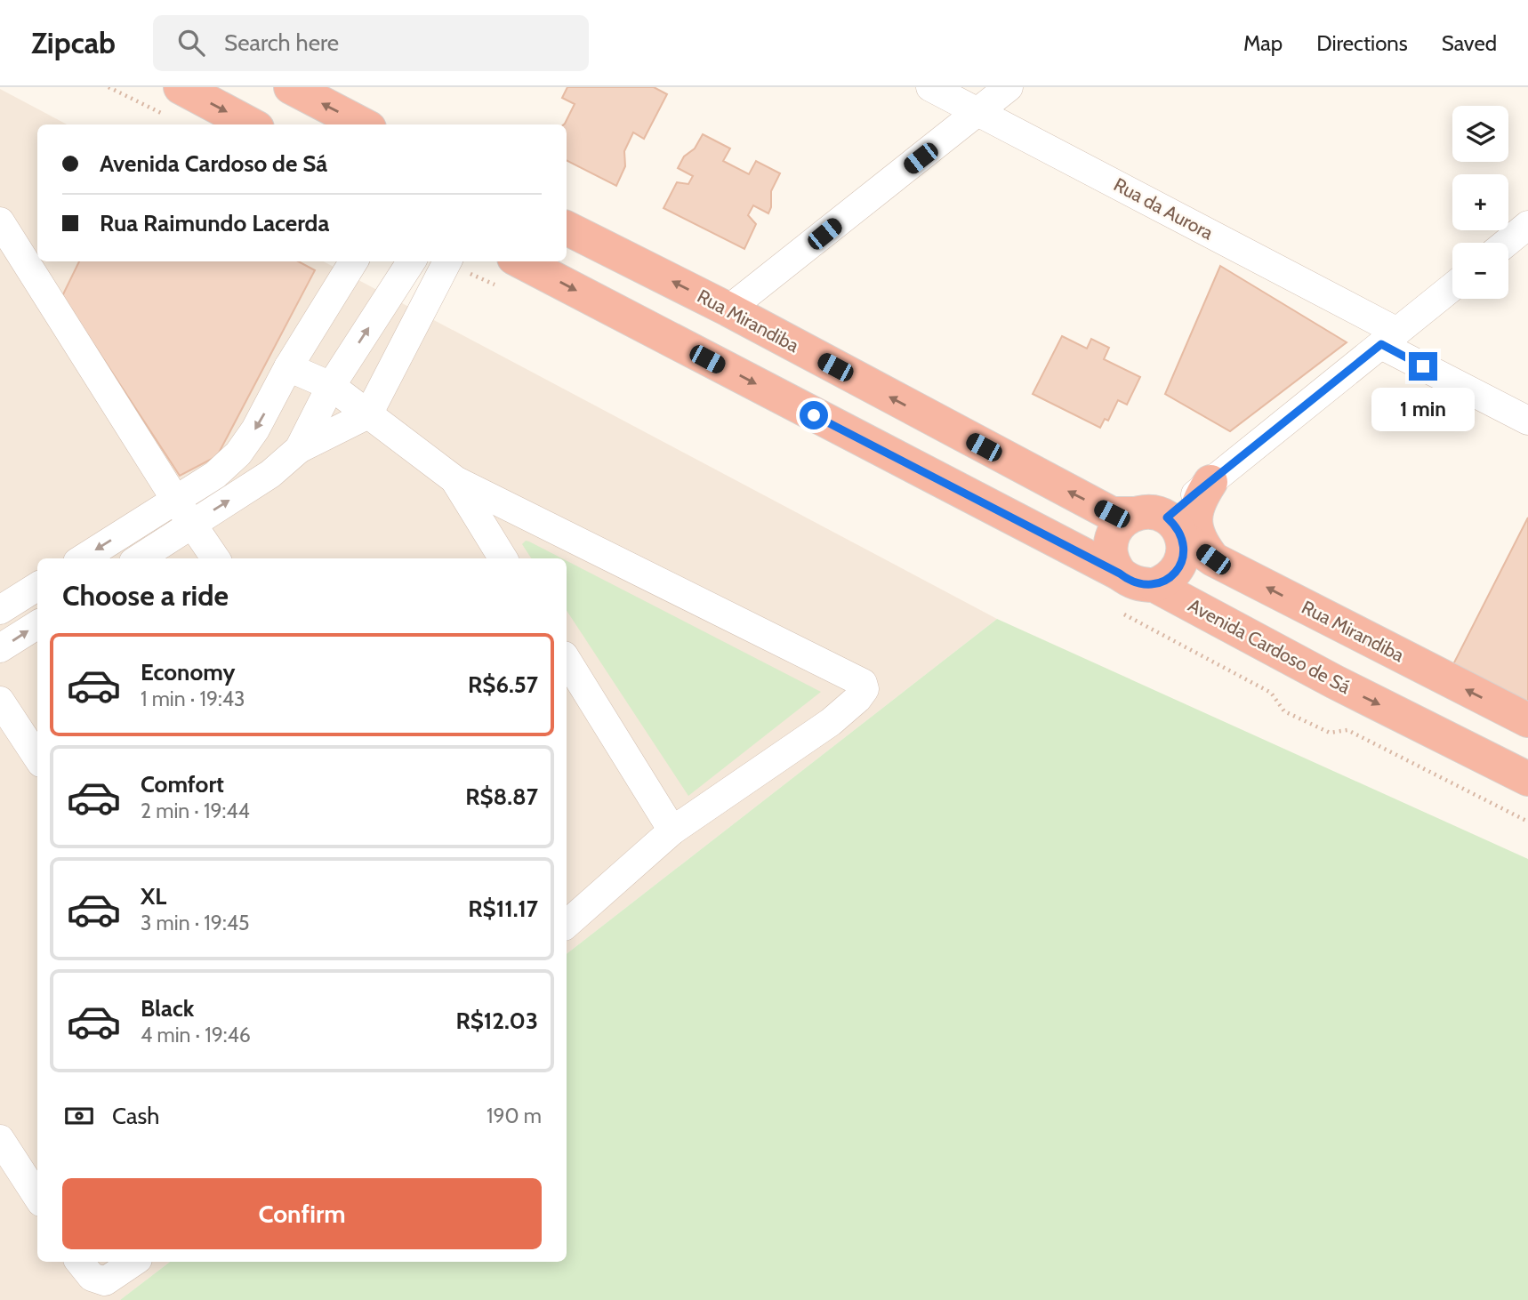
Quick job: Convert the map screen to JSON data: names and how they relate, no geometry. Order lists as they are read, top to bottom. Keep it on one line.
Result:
{"streets":{"highway":["Rua Mirandiba","Avenida Cardoso de Sá"],"street":["Rua da Aurora"]},"crossings":[["Rua Mirandiba","Avenida Cardoso de Sá"]],"one_way":["Rua Mirandiba","Avenida Cardoso de Sá"],"page":{"header":"Zipcab","search":"Search here","nav":["Map","Directions","Saved"],"map_buttons":["+","−"],"banner":["Avenida Cardoso de Sá","Rua Raimundo Lacerda"],"bubble":"1 min","heading":"Choose a ride","list":[{"name":"Economy","note":"1 min · 19:43","value":"R$6.57"},{"name":"Comfort","note":"2 min · 19:44","value":"R$8.87"},{"name":"XL","note":"3 min · 19:45","value":"R$11.17"},{"name":"Black","note":"4 min · 19:46","value":"R$12.03"}],"pay":["Cash","190 m"],"buttons":"Confirm"}}
